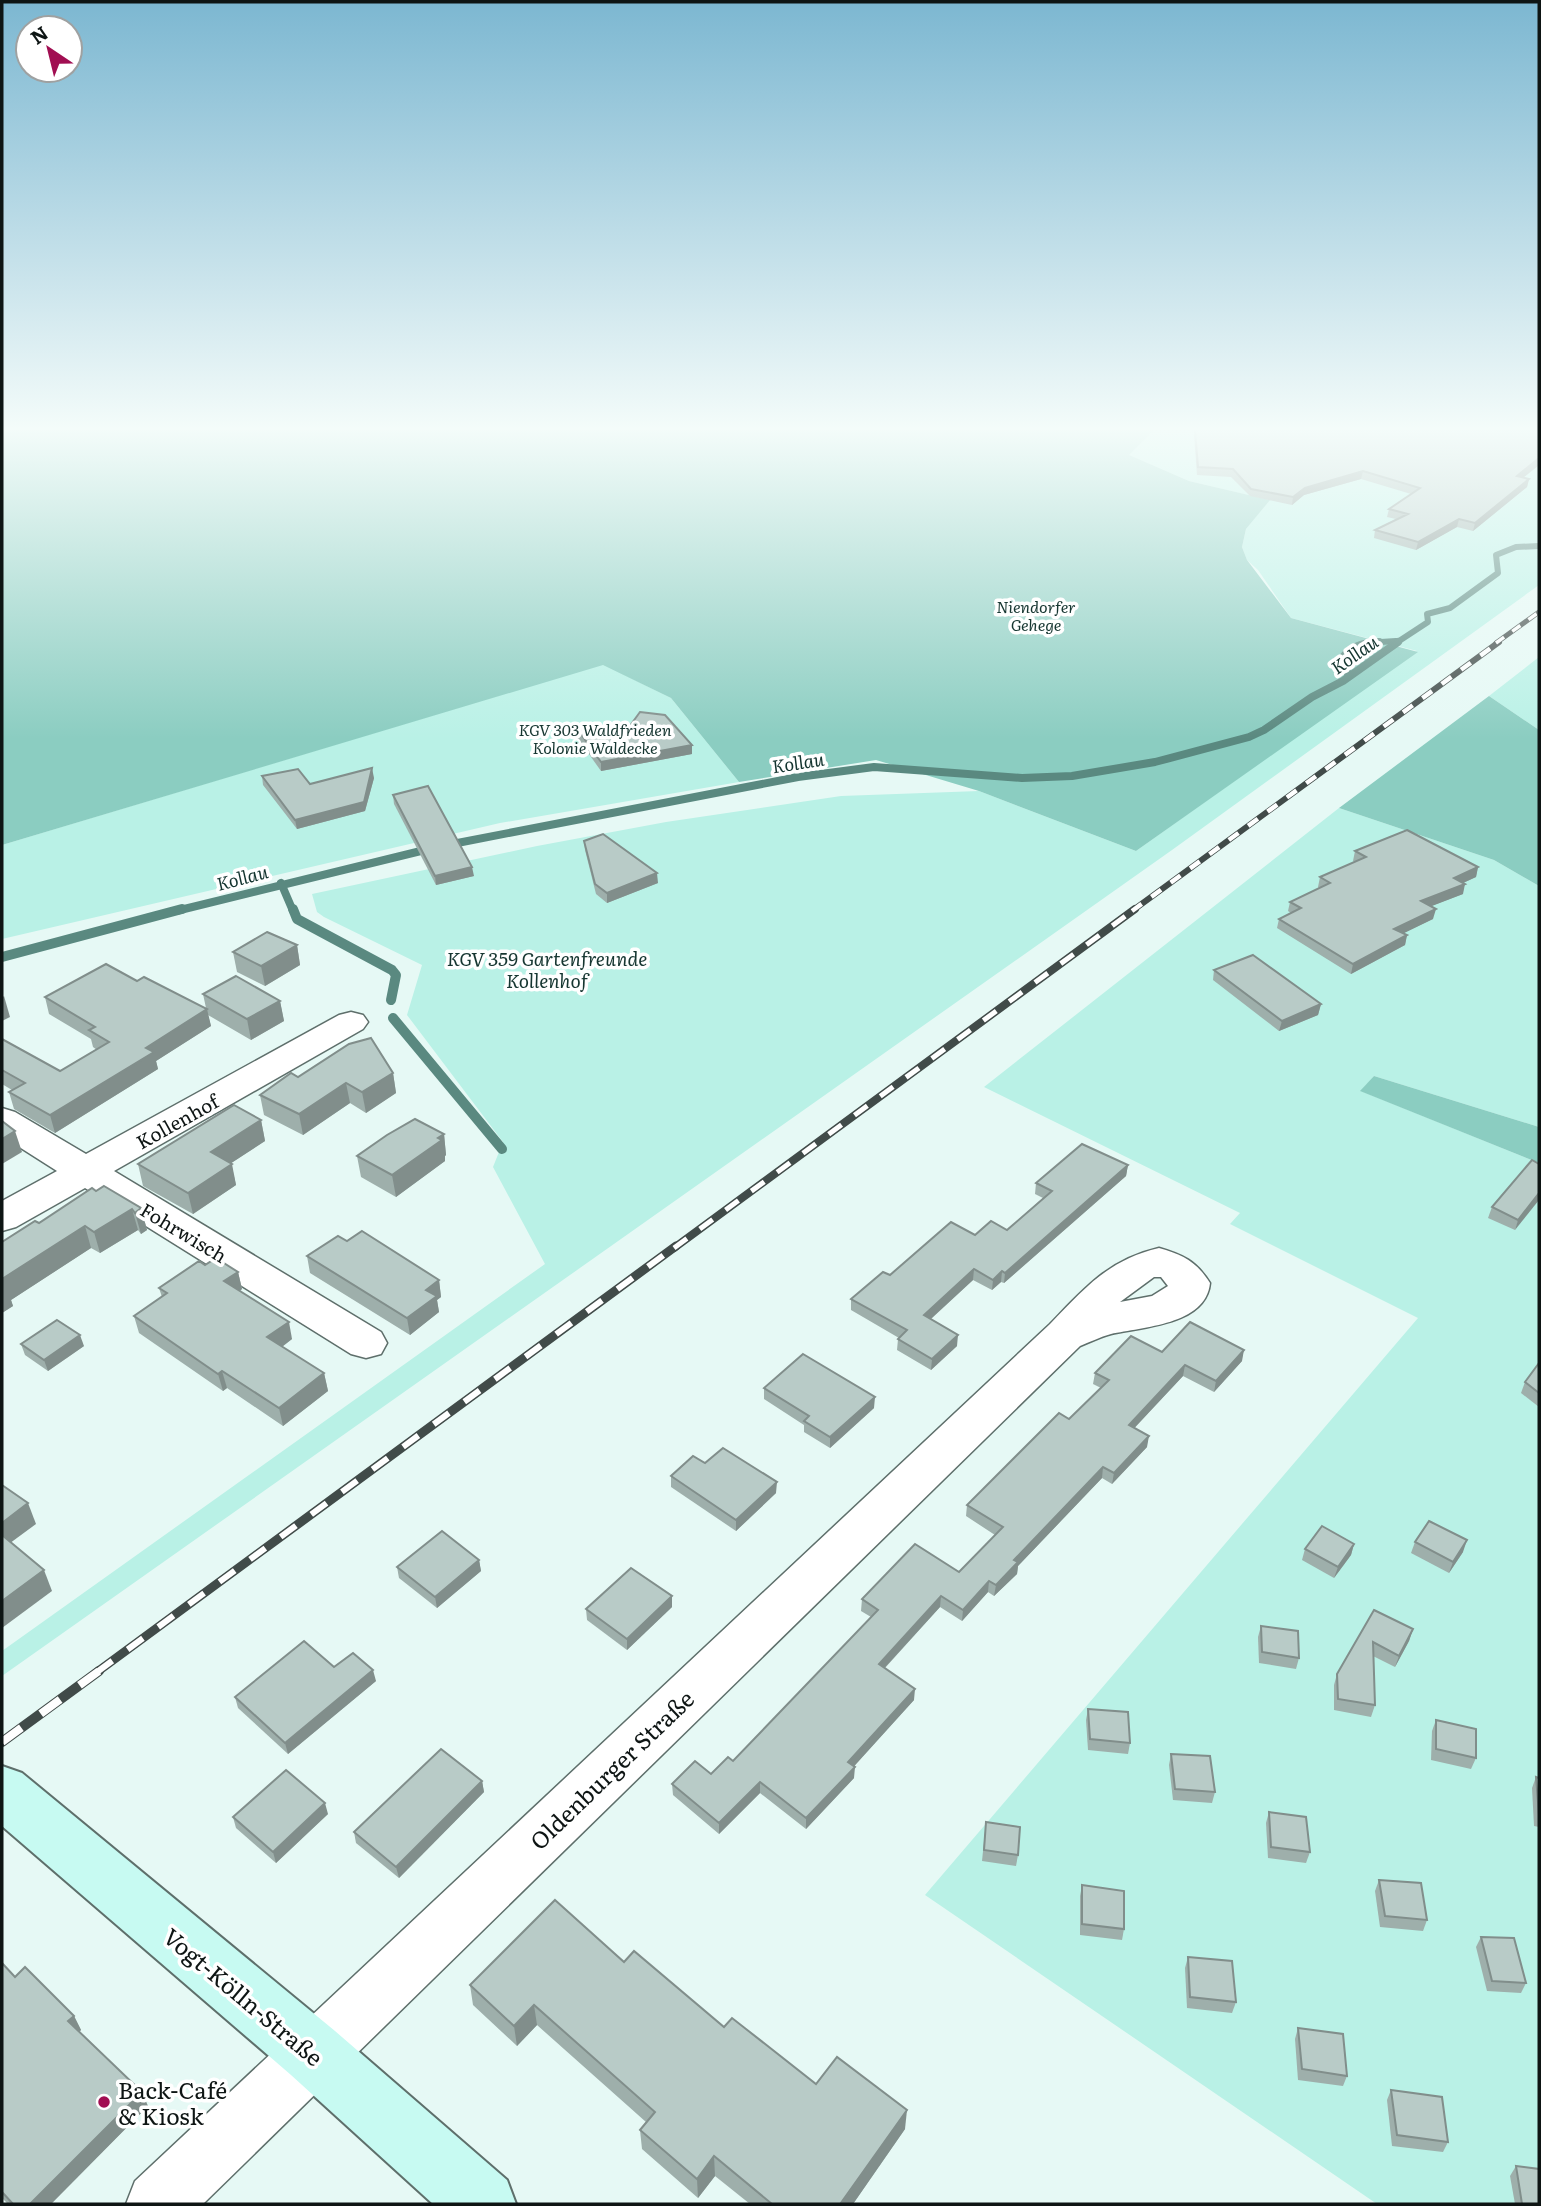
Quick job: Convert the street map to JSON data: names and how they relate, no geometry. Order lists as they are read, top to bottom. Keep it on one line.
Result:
{"streets":{"street":["Kollenhof","Fohrwisch","Oldenburger Straße","Vogt-Kölln-Straße"]},"crossings":[["Kollenhof","Fohrwisch"],["Oldenburger Straße","Vogt-Kölln-Straße"]],"water":["Kollau"],"parks":["Niendorfer Gehege","KGV 303 Waldfrieden Kolonie Waldecke","KGV 359 Gartenfreunde Kollenhof"],"places":["Back-Café & Kiosk"],"north":"top left"}
